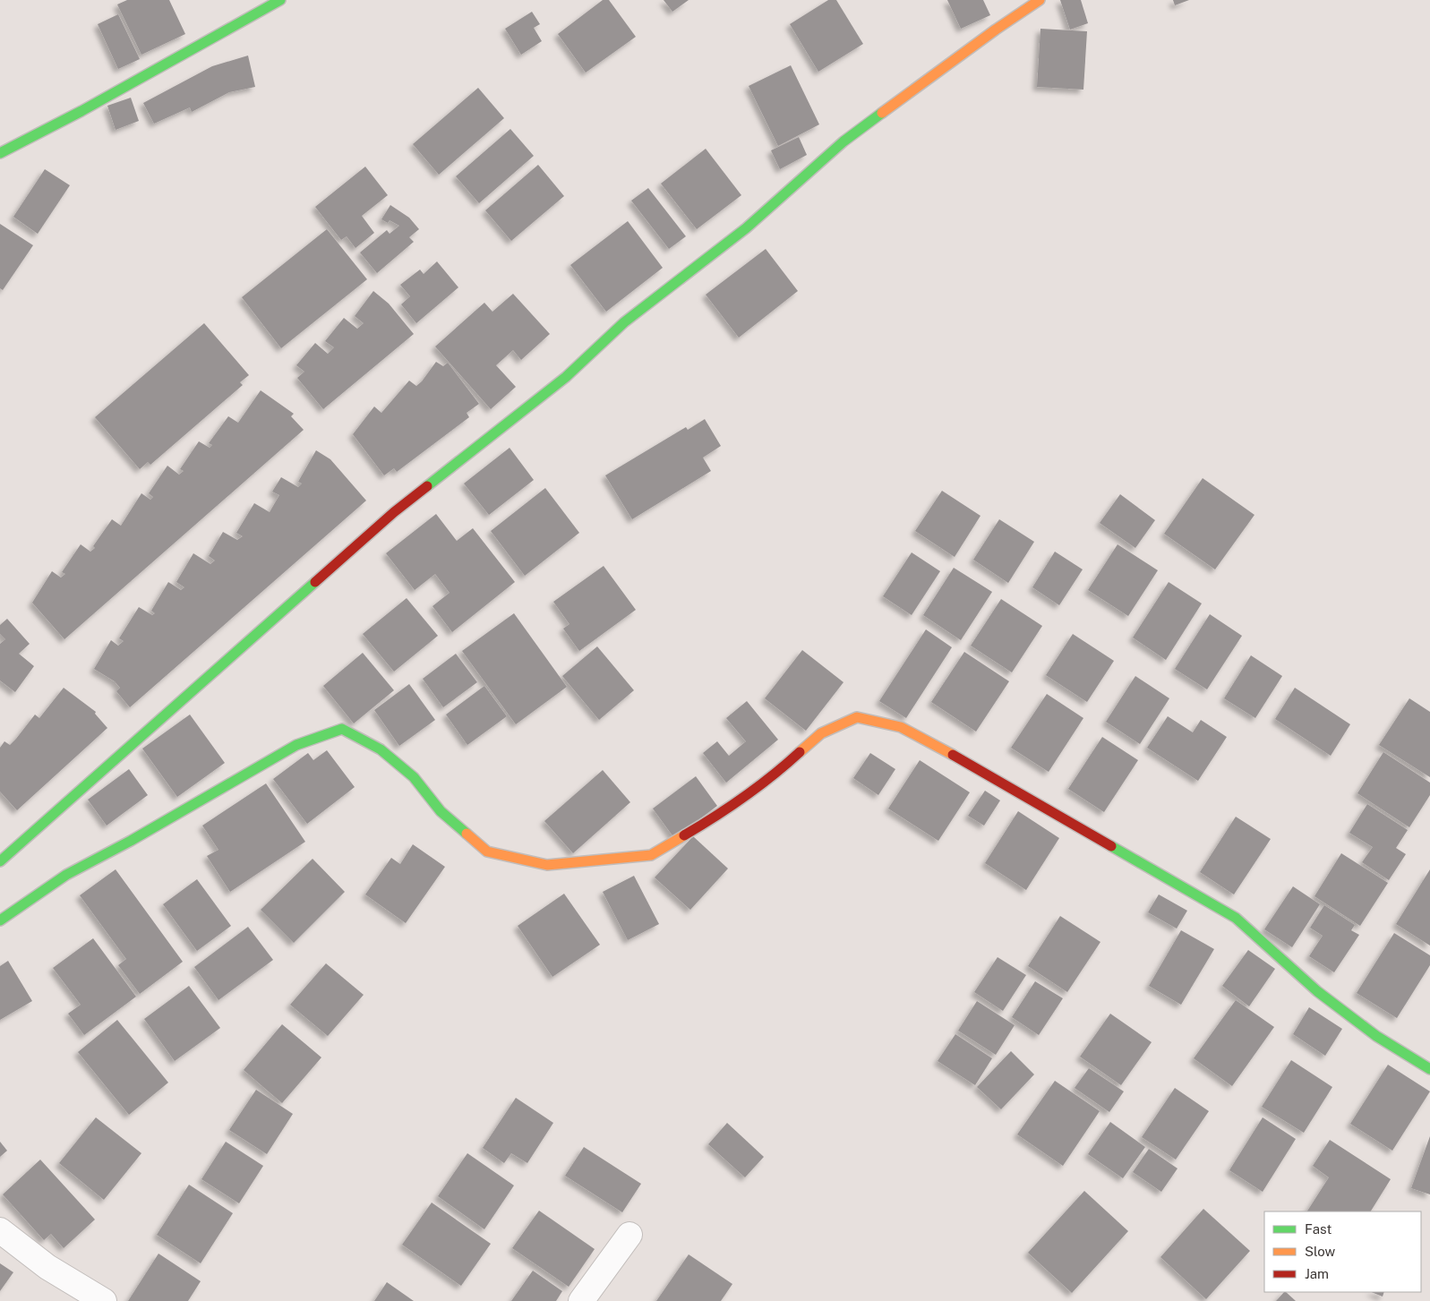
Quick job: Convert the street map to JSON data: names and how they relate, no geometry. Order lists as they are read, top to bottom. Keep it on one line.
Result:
{"legend":["Fast","Slow","Jam"]}
